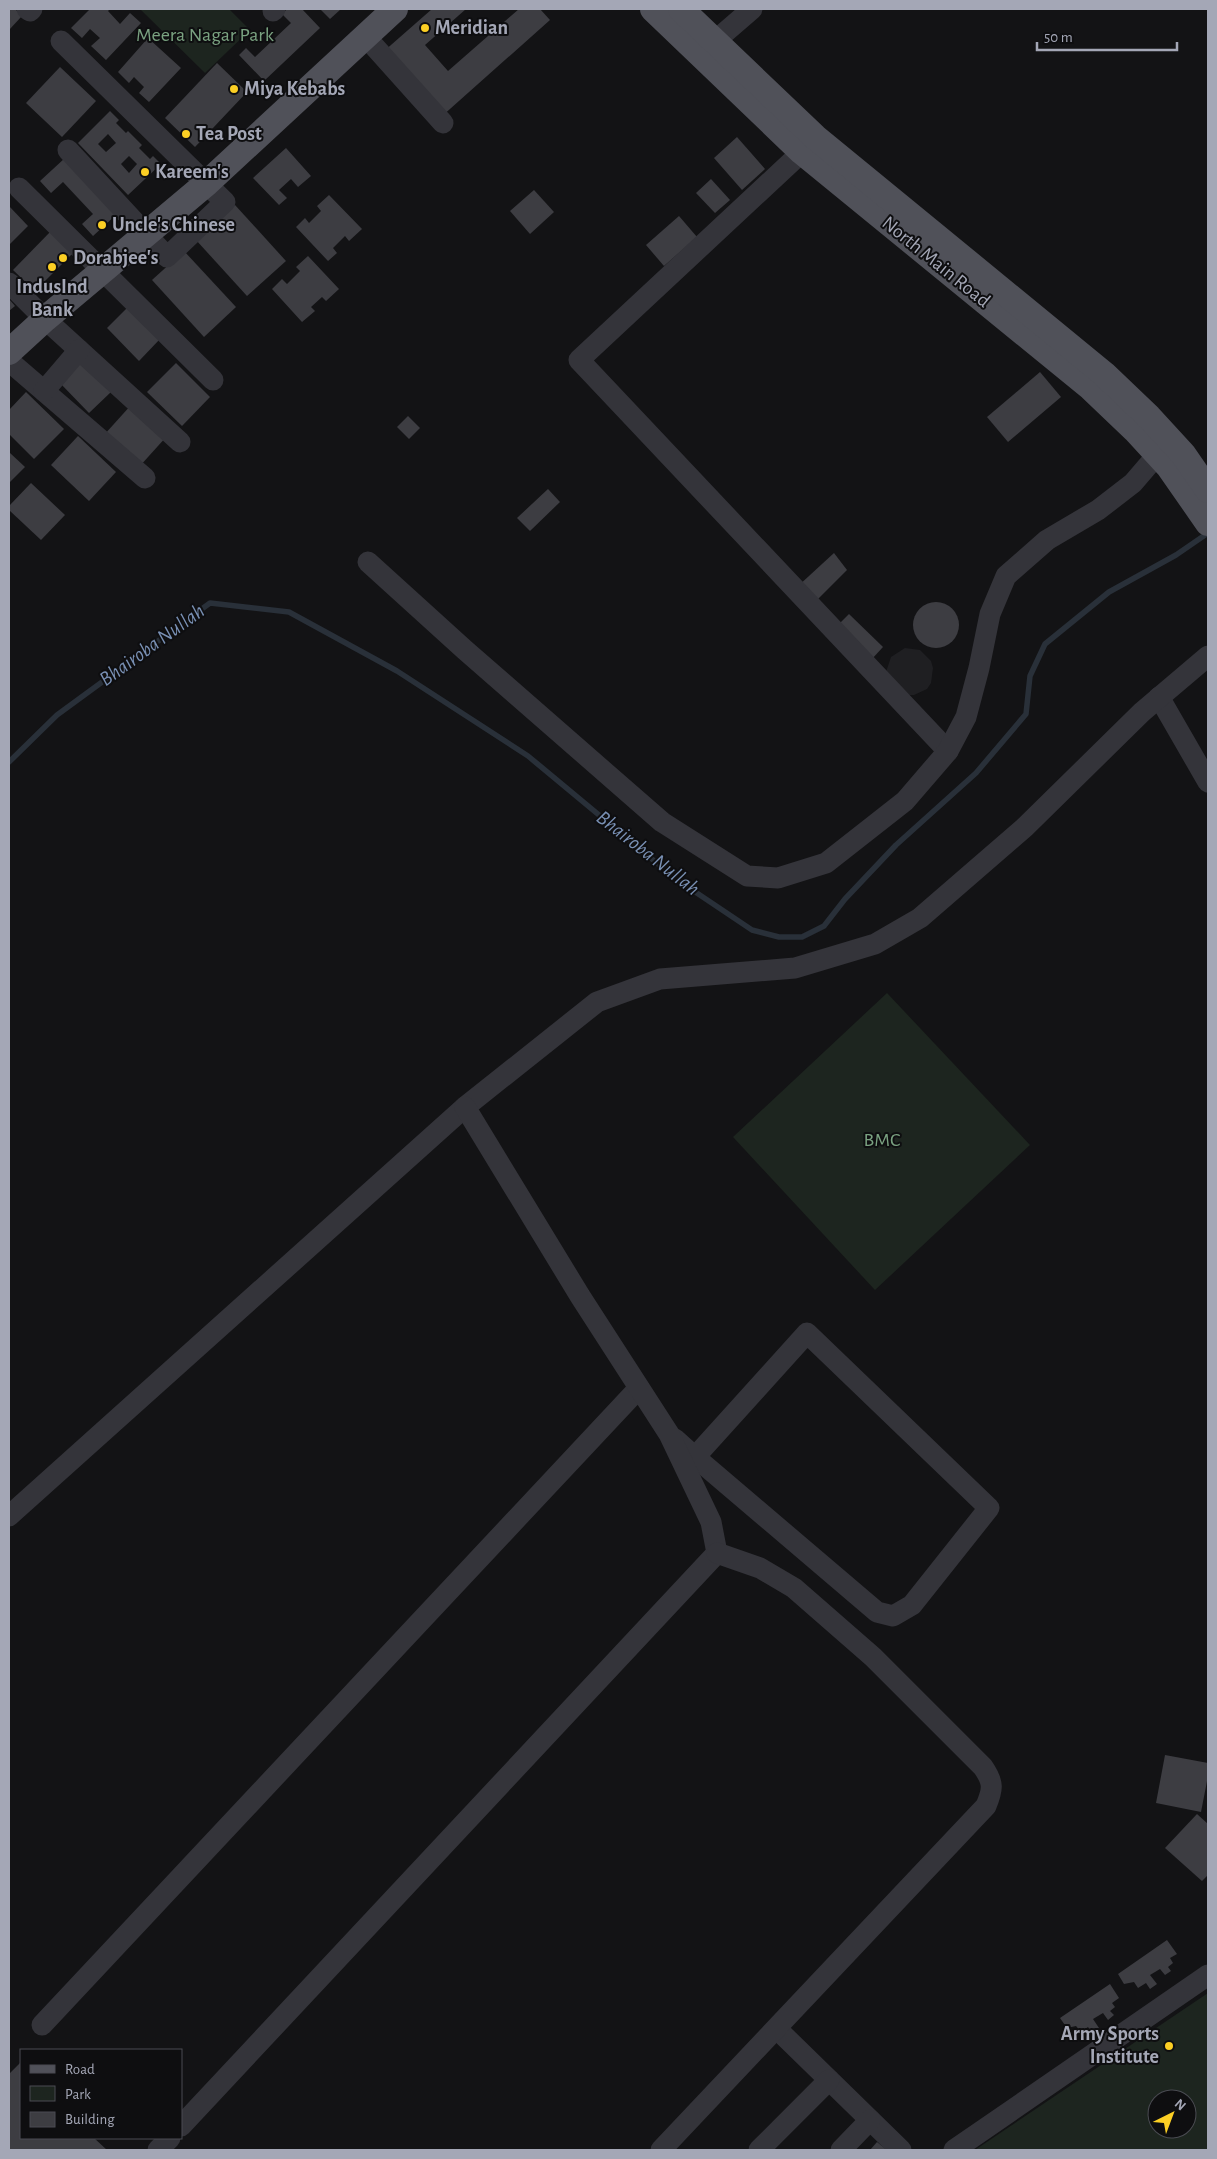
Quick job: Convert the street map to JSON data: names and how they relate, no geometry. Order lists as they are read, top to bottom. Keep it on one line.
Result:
{"streets":{"main road":["North Main Road"]},"water":["Bhairoba Nullah"],"parks":["Meera Nagar Park","BMC"],"places":["Meridian","Miya Kebabs","Tea Post","Kareem's","Uncle's Chinese","Dorabjee's","IndusInd Bank","Army Sports Institute"],"legend":["Road","Park","Building"],"scale_bar":"50 m","north":"top right"}
